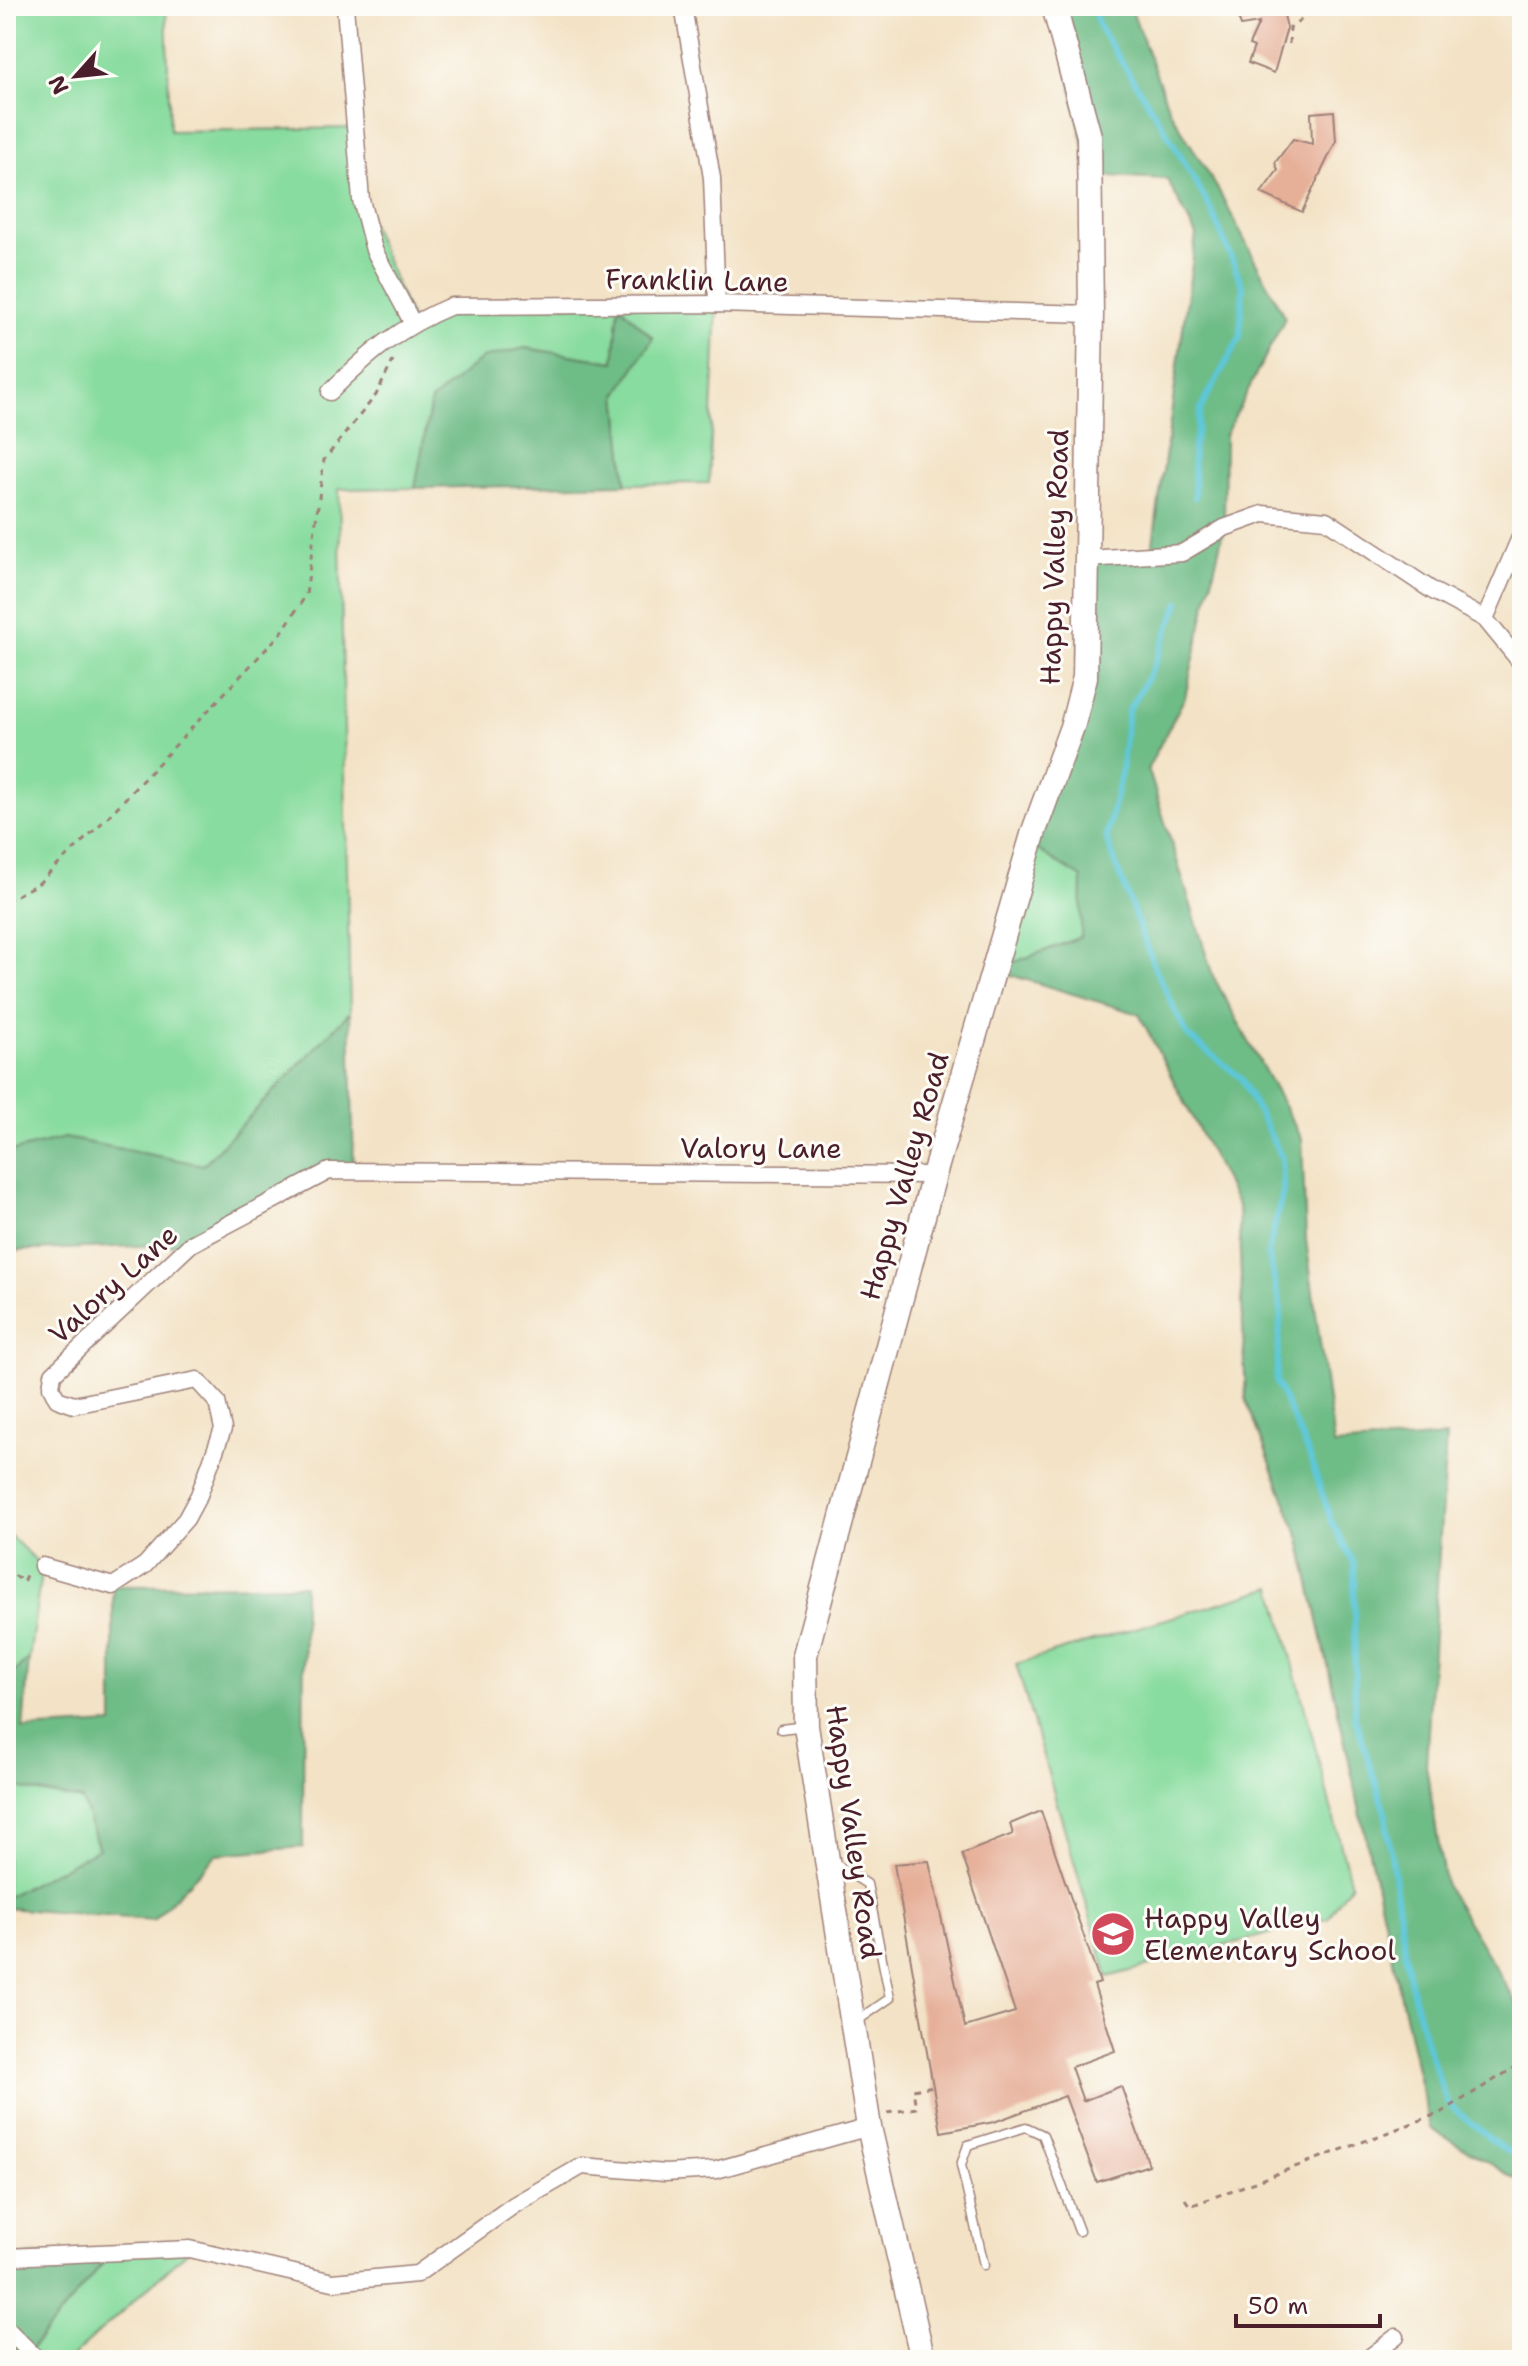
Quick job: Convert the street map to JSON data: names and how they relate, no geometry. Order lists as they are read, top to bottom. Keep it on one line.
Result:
{"streets":{"street":["Franklin Lane","Happy Valley Road","Valory Lane"]},"crossings":[["Franklin Lane","Happy Valley Road"],["Happy Valley Road","Valory Lane"]],"places":{"school or university":["Happy Valley Elementary School"]},"scale_bar":"50 m","north":"bottom left"}
